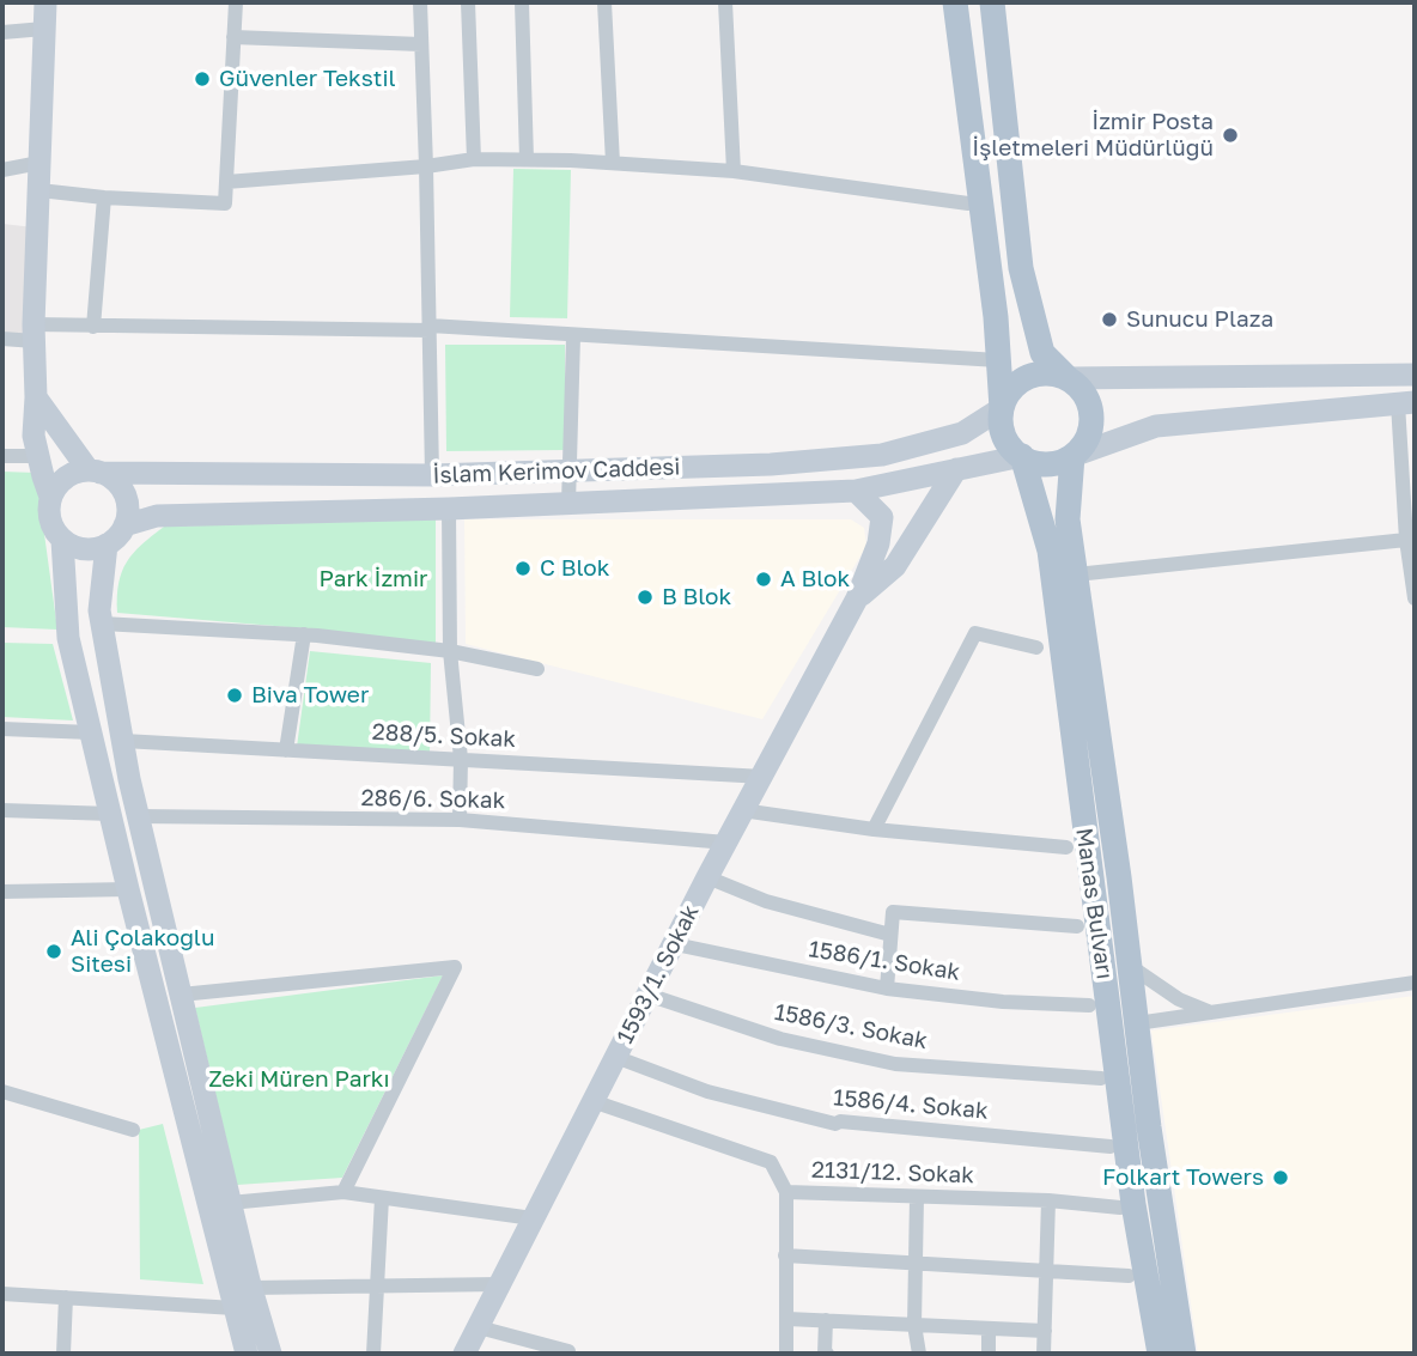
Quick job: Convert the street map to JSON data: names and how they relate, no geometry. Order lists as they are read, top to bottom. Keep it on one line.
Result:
{"streets":{"main road":["İslam Kerimov Caddesi","Manas Bulvarı","1593/1. Sokak"],"street":["288/5. Sokak","286/6. Sokak","1586/1. Sokak","1586/3. Sokak","1586/4. Sokak","2131/12. Sokak"]},"crossings":[["İslam Kerimov Caddesi","Manas Bulvarı"],["İslam Kerimov Caddesi","1593/1. Sokak"],["288/5. Sokak","1593/1. Sokak"],["286/6. Sokak","1593/1. Sokak"],["1586/1. Sokak","1593/1. Sokak"],["1593/1. Sokak","1586/3. Sokak"],["1593/1. Sokak","1586/4. Sokak"],["1593/1. Sokak","2131/12. Sokak"]],"parks":["Park İzmir","Zeki Müren Parkı"],"places":["Güvenler Tekstil","İzmir Posta İşletmeleri Müdürlüğü","Sunucu Plaza","C Blok","A Blok","B Blok","Biva Tower","Ali Çolakoğlu Sitesi","Folkart Towers"]}
